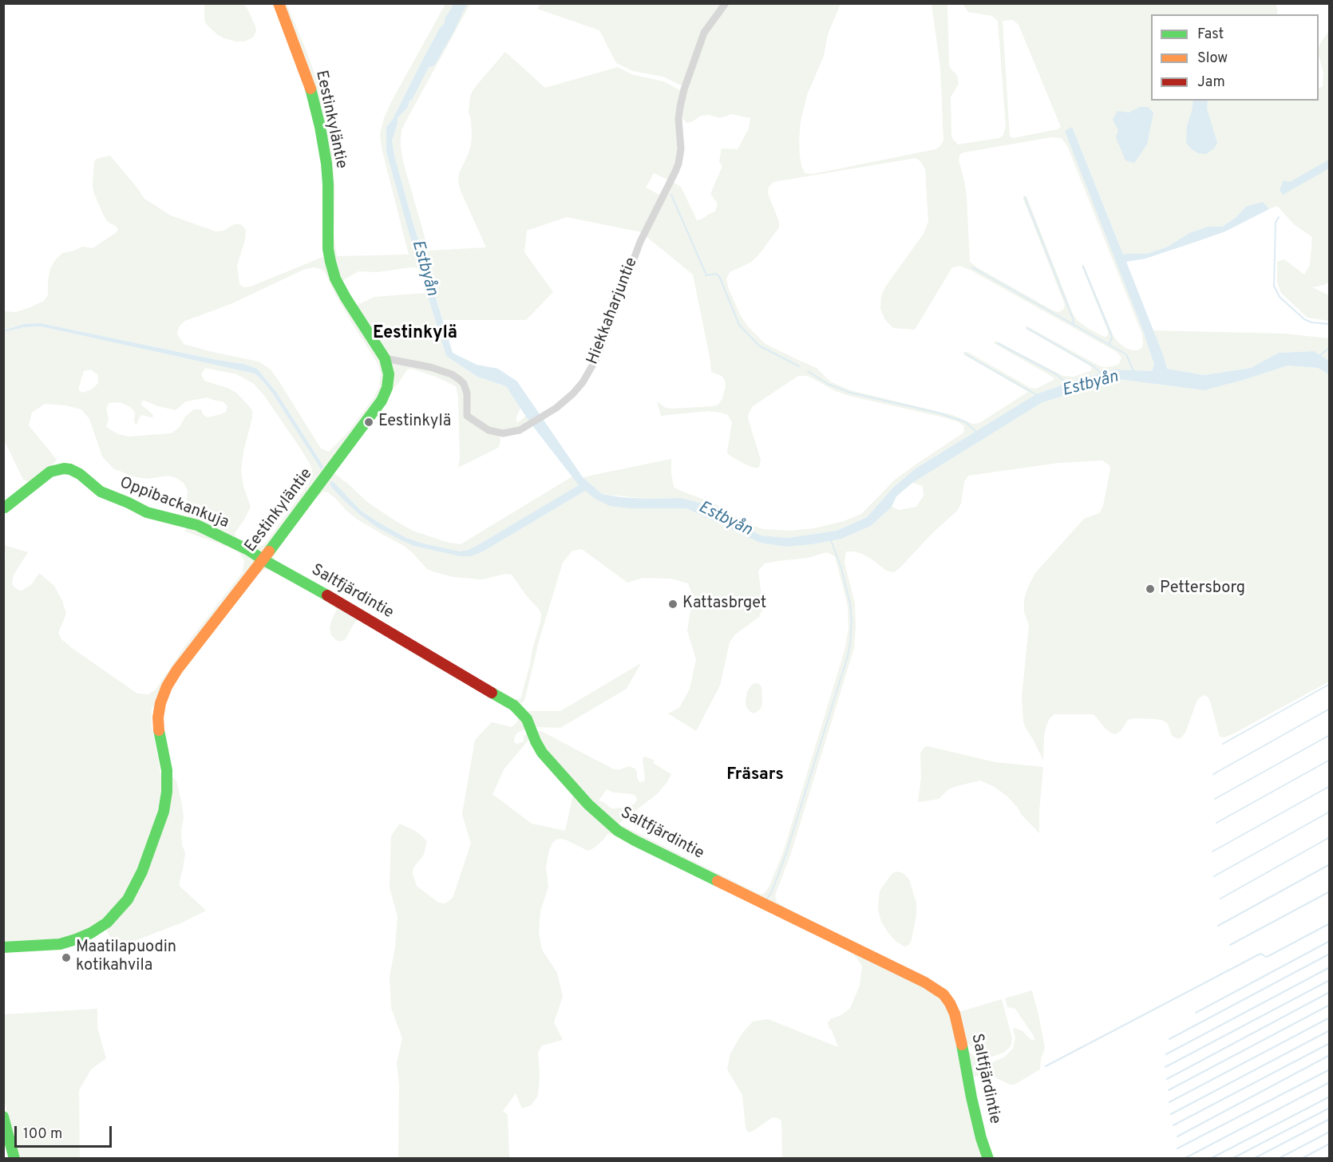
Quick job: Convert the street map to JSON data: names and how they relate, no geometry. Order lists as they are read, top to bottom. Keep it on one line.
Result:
{"streets":{"street":["Eestinkyläntie","Hiekkaharjuntie","Oppibackankuja","Saltfjärdintie"]},"crossings":[["Eestinkyläntie","Hiekkaharjuntie"],["Eestinkyläntie","Oppibackankuja"],["Eestinkyläntie","Saltfjärdintie"],["Oppibackankuja","Saltfjärdintie"]],"districts":["Eestinkylä","Fräsars"],"water":["Estbyån"],"places":["Eestinkylä","Pettersborg","Kattasbrget","Maatilapuodin kotikahvila"],"legend":["Fast","Slow","Jam"],"scale_bar":"100 m"}
